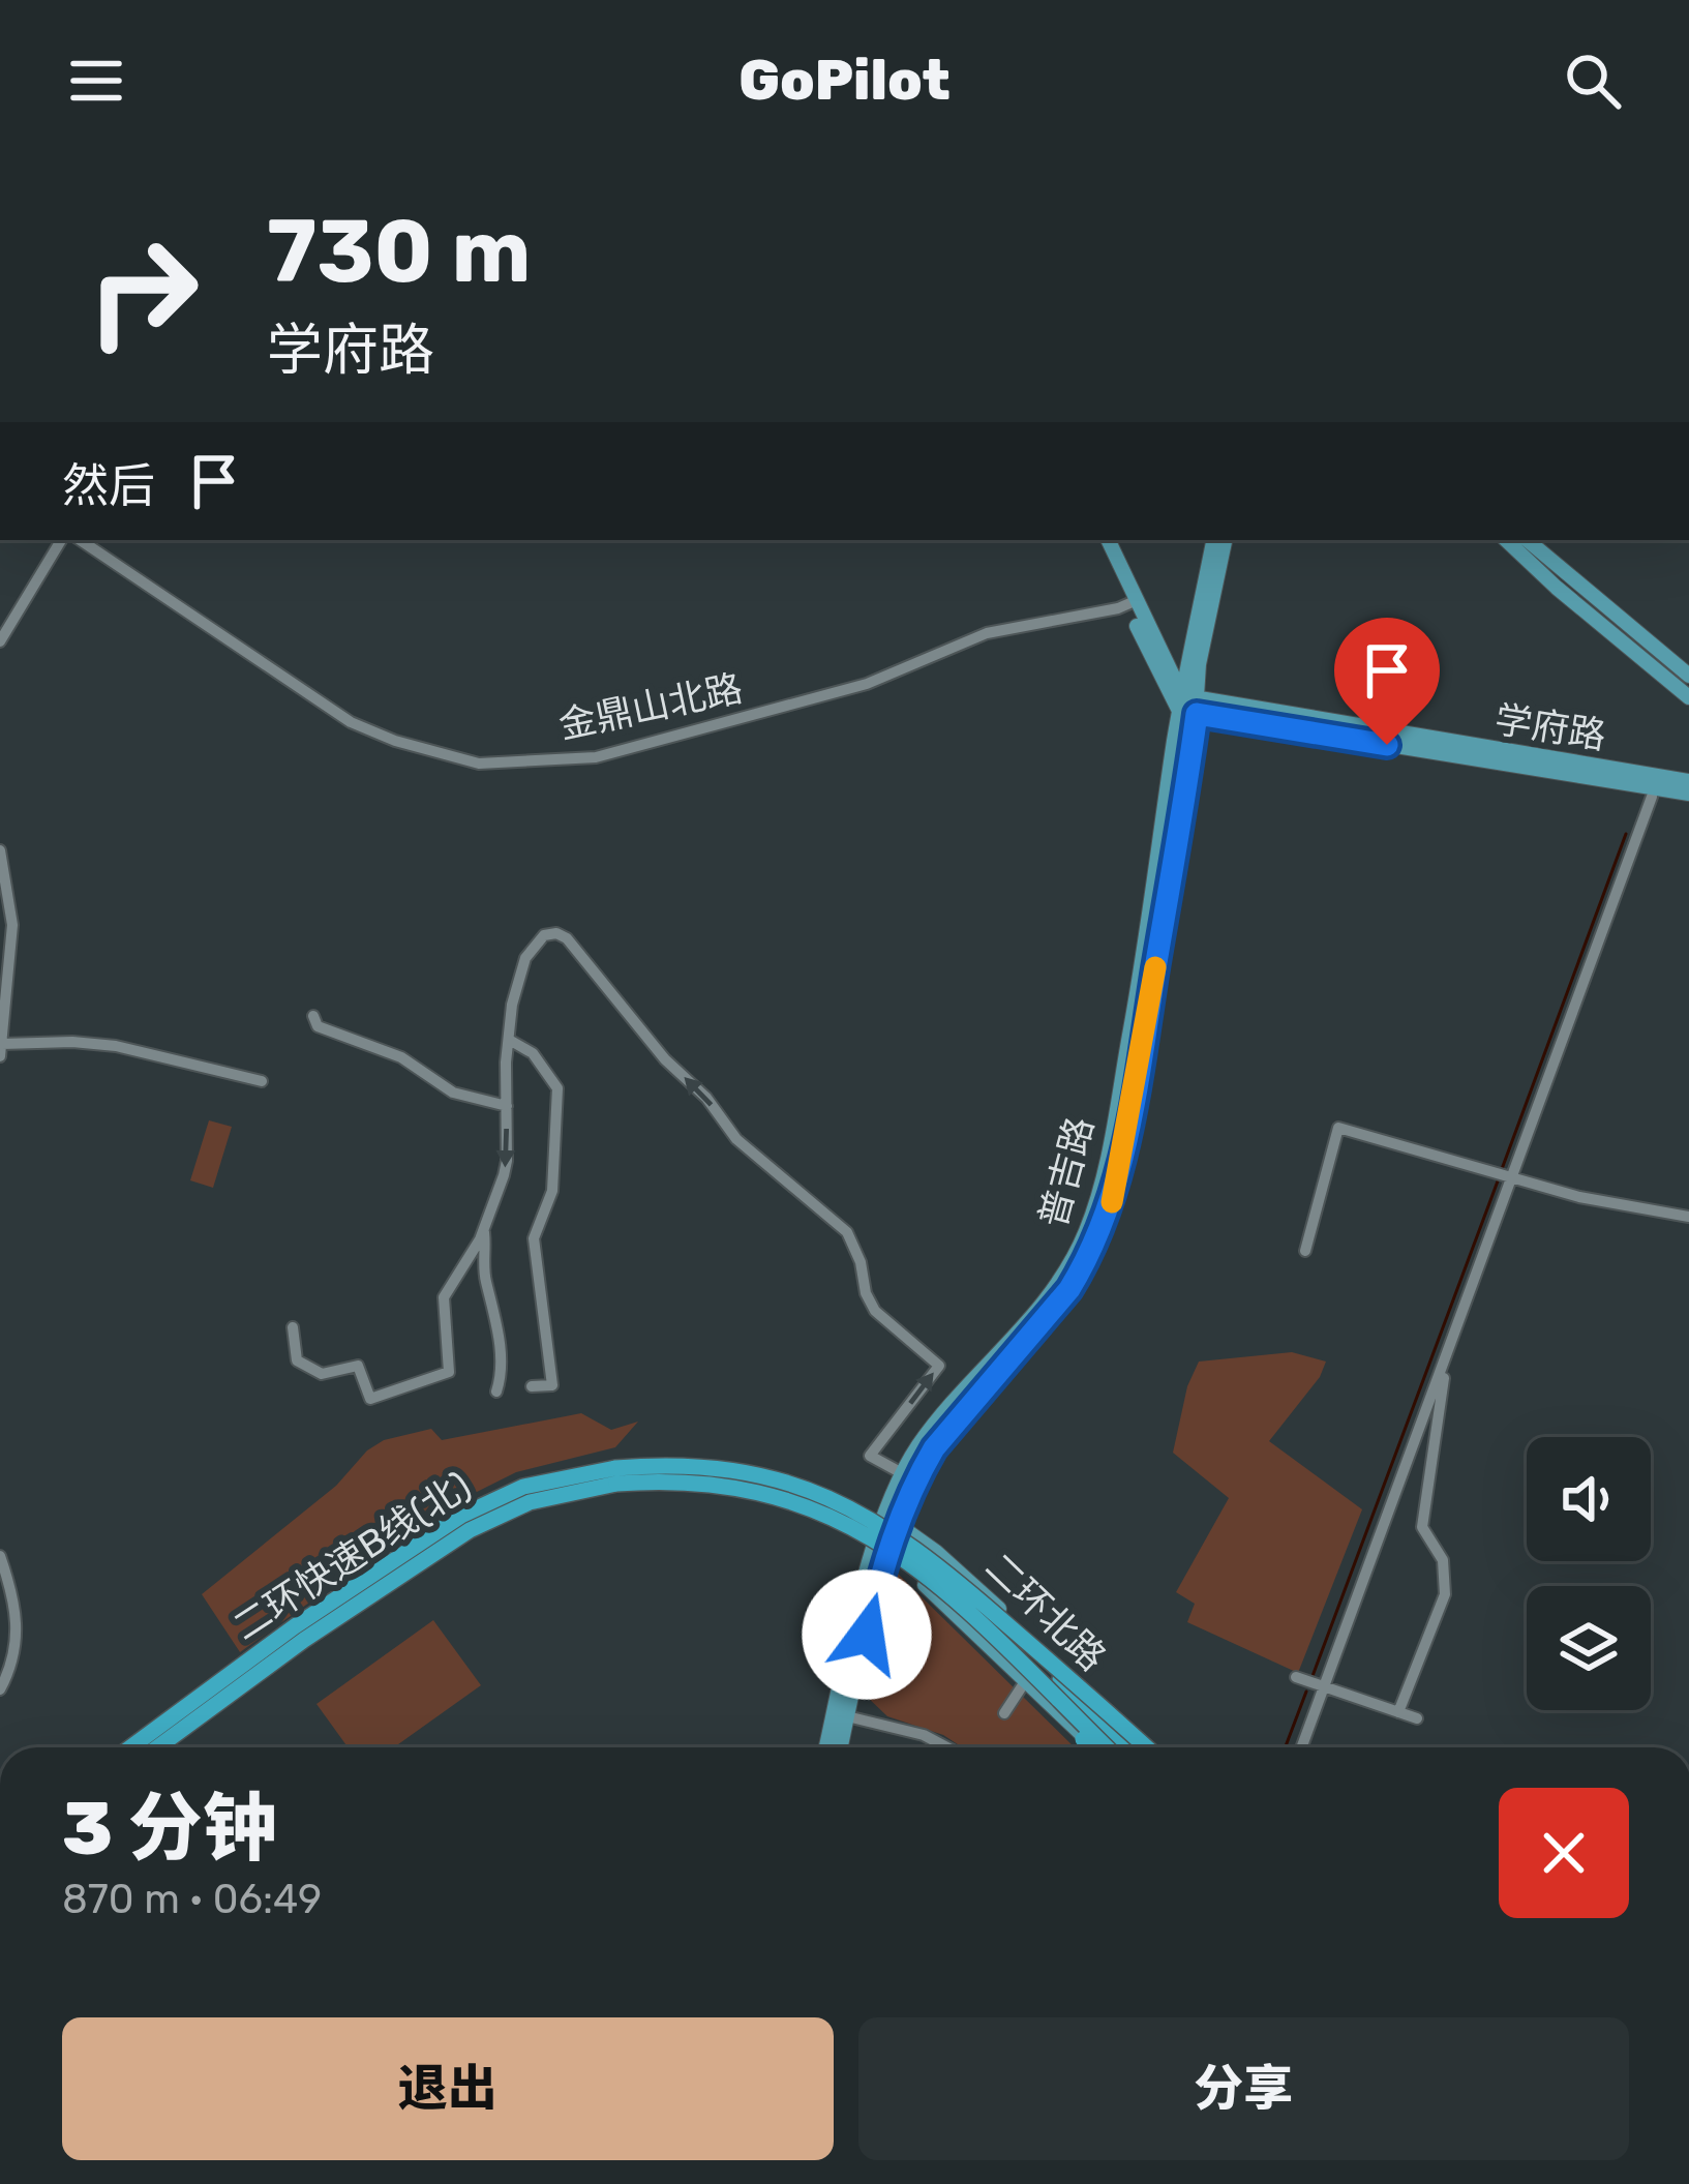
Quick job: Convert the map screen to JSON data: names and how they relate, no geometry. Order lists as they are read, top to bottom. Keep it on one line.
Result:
{"streets":{"highway":["二环快速B线(北)"],"main road":["学府路","普吉路","二环北路"],"street":["金鼎山北路"]},"crossings":[["学府路","普吉路"],["普吉路","二环北路"]],"page":{"header":"GoPilot","turn":["730 m","学府路"],"then":"然后","heading":["3 分钟","870 m · 06:49"],"buttons":["退出","分享"]}}
